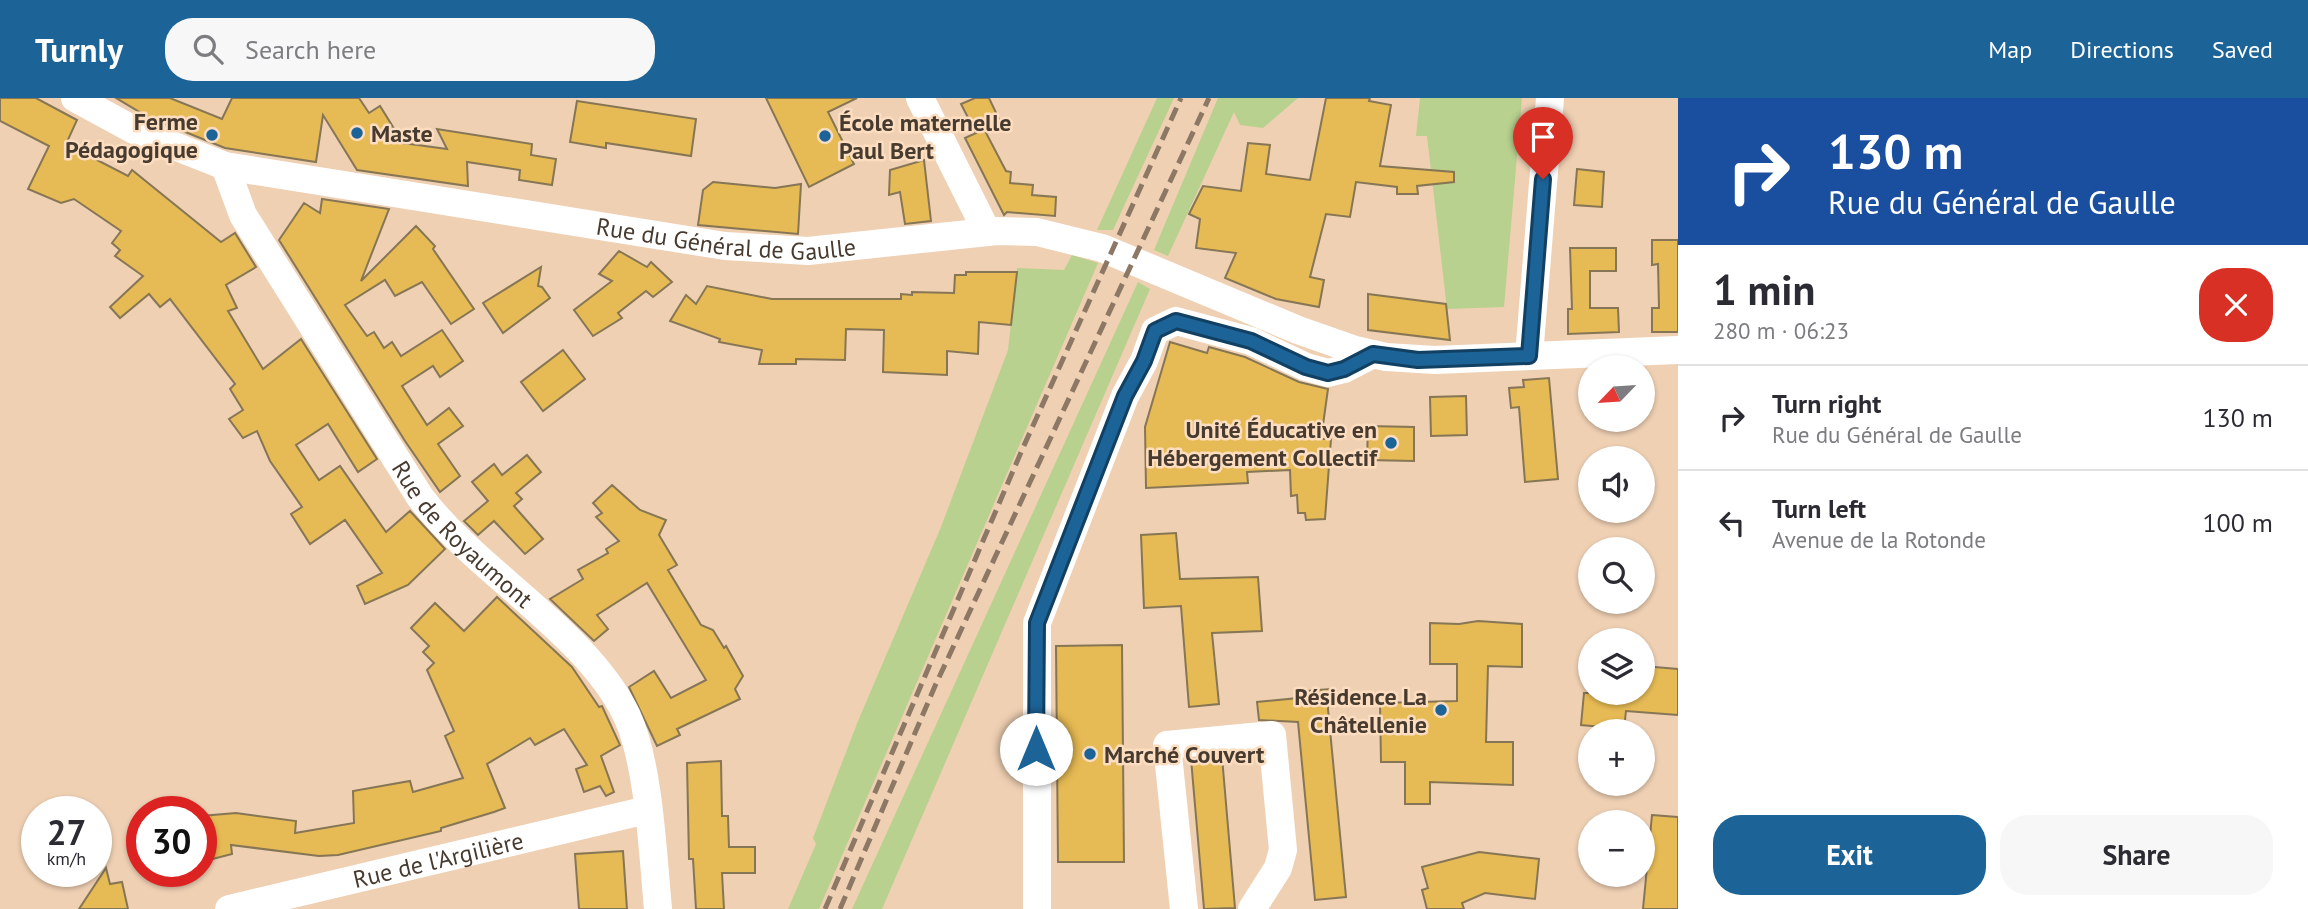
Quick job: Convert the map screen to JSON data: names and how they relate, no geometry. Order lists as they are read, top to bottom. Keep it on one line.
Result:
{"streets":{"street":["Rue du Général de Gaulle","Rue de Royaumont","Rue de l'Argilière"]},"crossings":[["Rue du Général de Gaulle","Rue de Royaumont"],["Rue de Royaumont","Rue de l'Argilière"]],"places":["Maste","Ferme Pédagogique","École maternelle Paul Bert","Unité Éducative en Hébergement Collectif","Résidence La Châtellenie","Marché Couvert"],"north":"bottom left","page":{"header":"Turnly","search":"Search here","nav":["Map","Directions","Saved"],"turn":["130 m","Rue du Général de Gaulle"],"heading":["1 min","280 m · 06:23"],"map_buttons":["+","−"],"list":[{"name":"Turn right","note":"Rue du Général de Gaulle","value":"130 m"},{"name":"Turn left","note":"Avenue de la Rotonde","value":"100 m"}],"speed":"27 km/h","limit":"30","buttons":["Exit","Share"]}}
